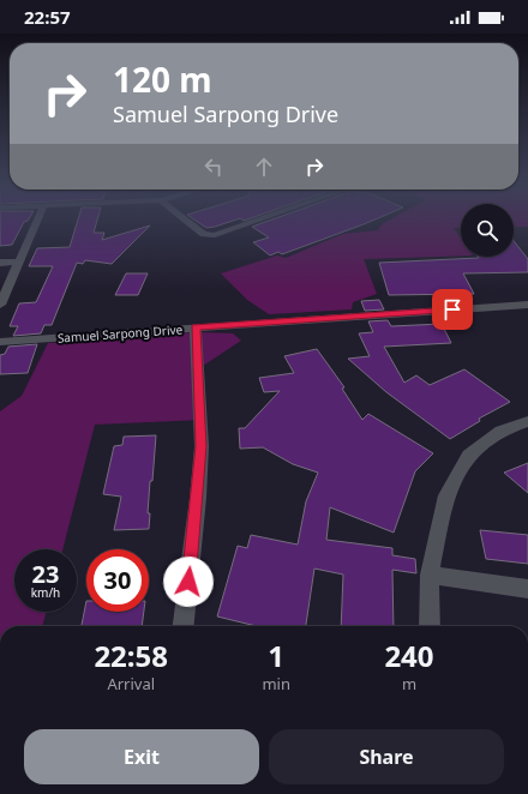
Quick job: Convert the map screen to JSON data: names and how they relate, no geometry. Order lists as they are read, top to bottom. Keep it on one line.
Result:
{"streets":{"street":["Samuel Sarpong Drive"]},"page":{"status":"22:57","turn":["120 m","Samuel Sarpong Drive"],"speed":"23 km/h","limit":"30","eta":["22:58","Arrival","1","min","240","m"],"buttons":["Exit","Share"]}}
